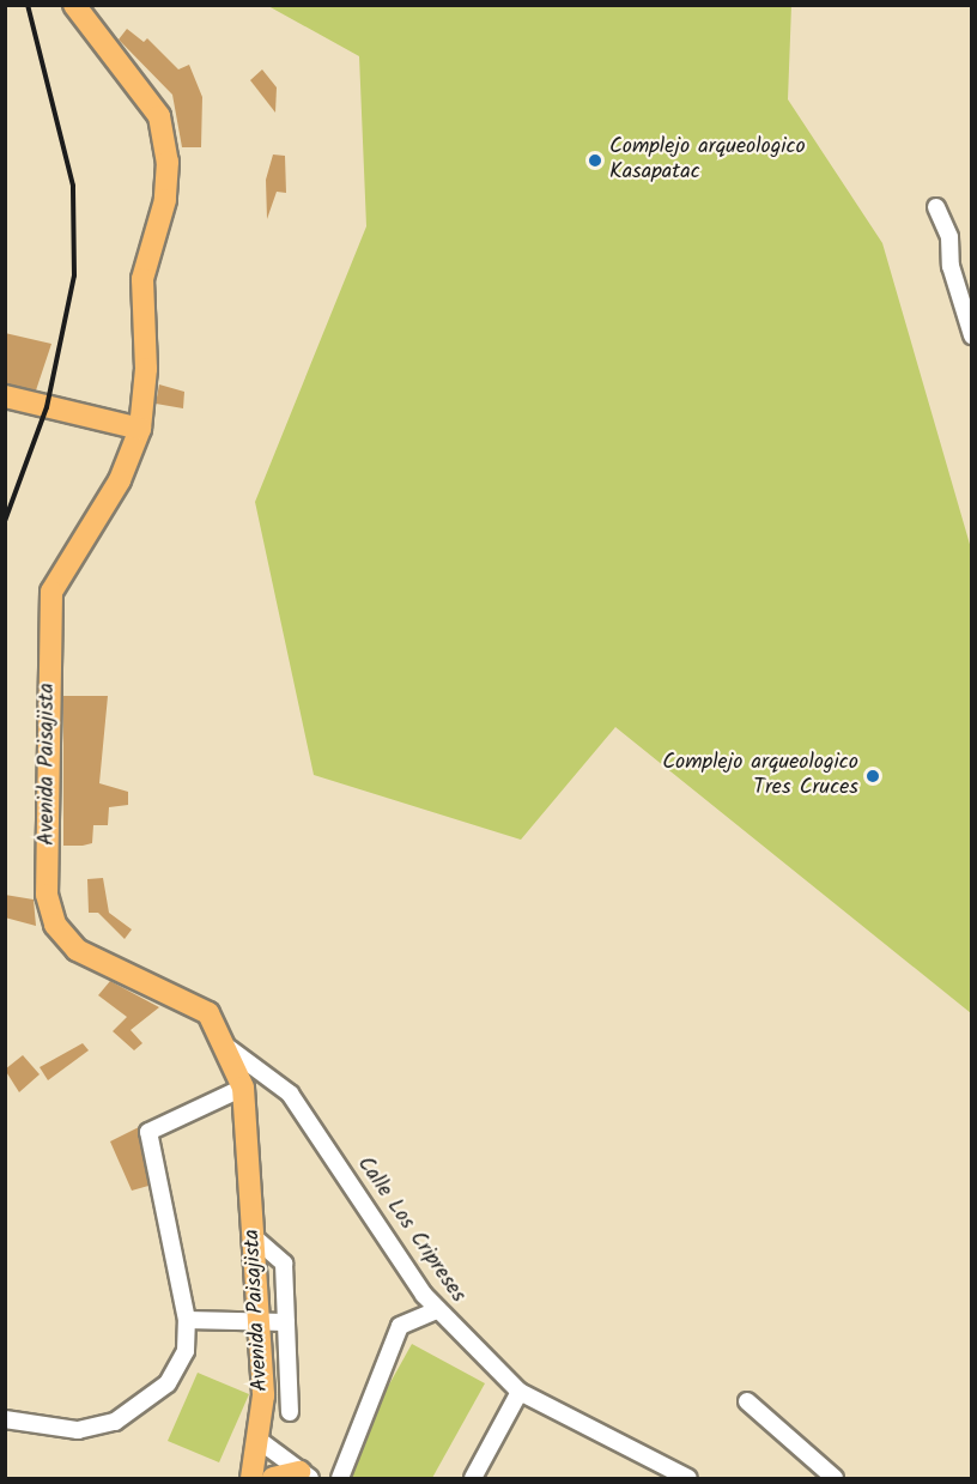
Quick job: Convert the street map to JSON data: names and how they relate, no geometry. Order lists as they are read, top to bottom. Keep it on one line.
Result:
{"streets":{"main road":["Avenida Paisajista"],"street":["Calle Los Cripreses"]},"crossings":[["Avenida Paisajista","Calle Los Cripreses"]],"places":["Complejo arqueologico Kasapatac","Complejo arqueologico Tres Cruces"]}
